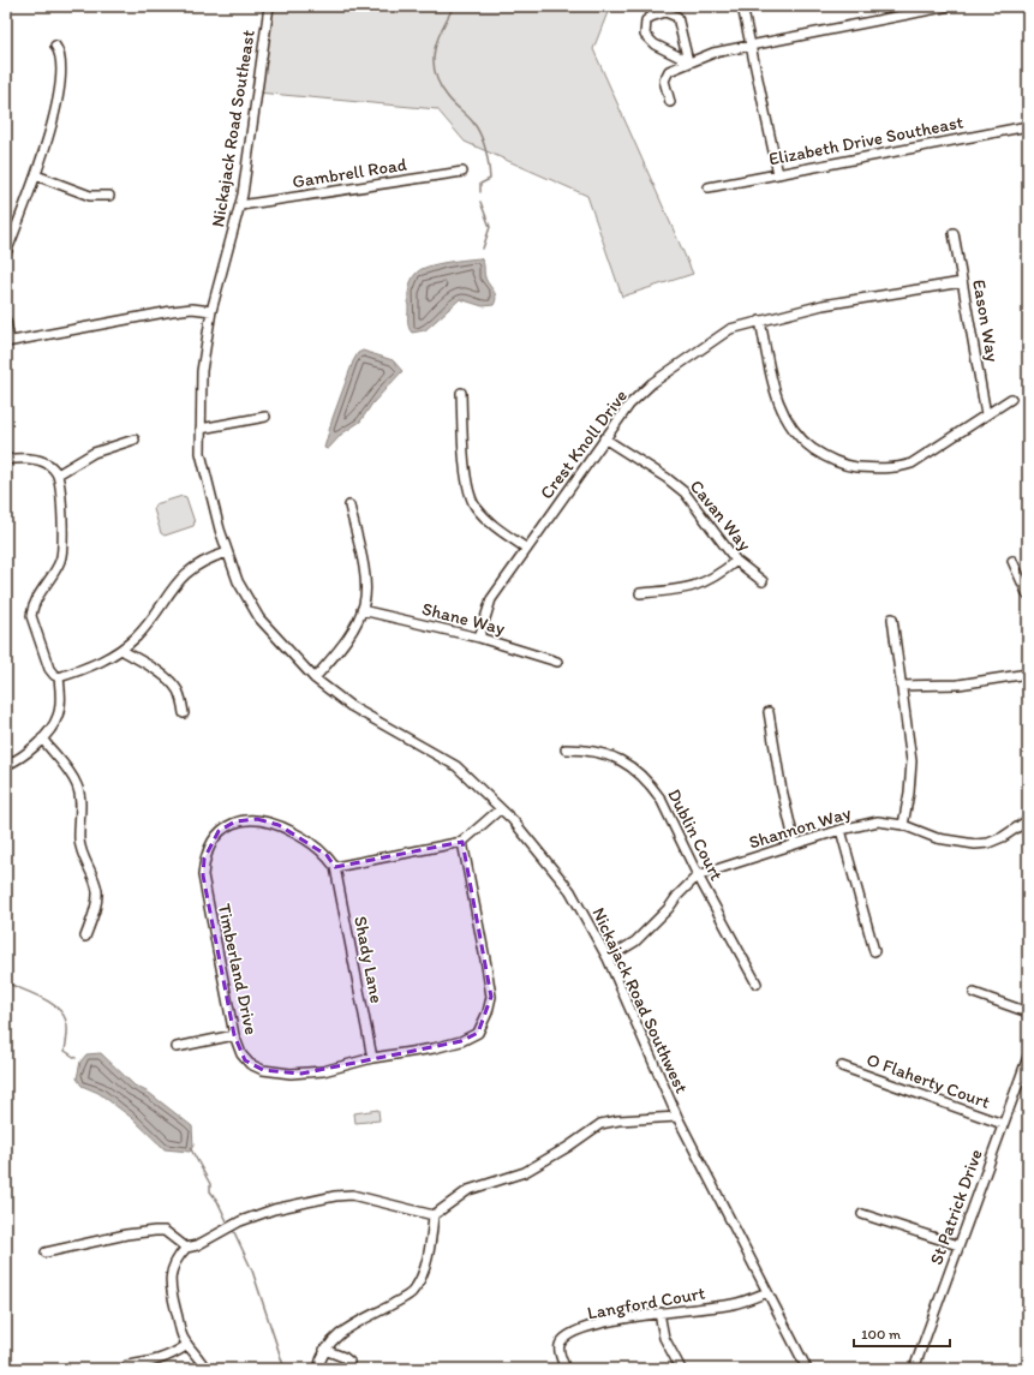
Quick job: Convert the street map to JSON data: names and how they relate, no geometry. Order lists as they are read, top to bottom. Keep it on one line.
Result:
{"streets":{"street":["Nickajack Road Southeast","Elizabeth Drive Southeast","Gambrell Road","Eason Way","Crest Knoll Drive","Cavan Way","Shane Way","Shannon Way","Dublin Court","Shady Lane","Timberland Drive","Nickajack Road Southwest","O Flaherty Court","St Patrick Drive","Langford Court"]},"crossings":[["Nickajack Road Southeast","Gambrell Road"],["Nickajack Road Southeast","Nickajack Road Southwest"],["Eason Way","Crest Knoll Drive"],["Crest Knoll Drive","Cavan Way"],["Crest Knoll Drive","Shane Way"],["Shannon Way","Dublin Court"],["Shannon Way","Nickajack Road Southwest"],["Shady Lane","Timberland Drive"],["Nickajack Road Southwest","Langford Court"],["O Flaherty Court","St Patrick Drive"]],"scale_bar":"100 m"}
